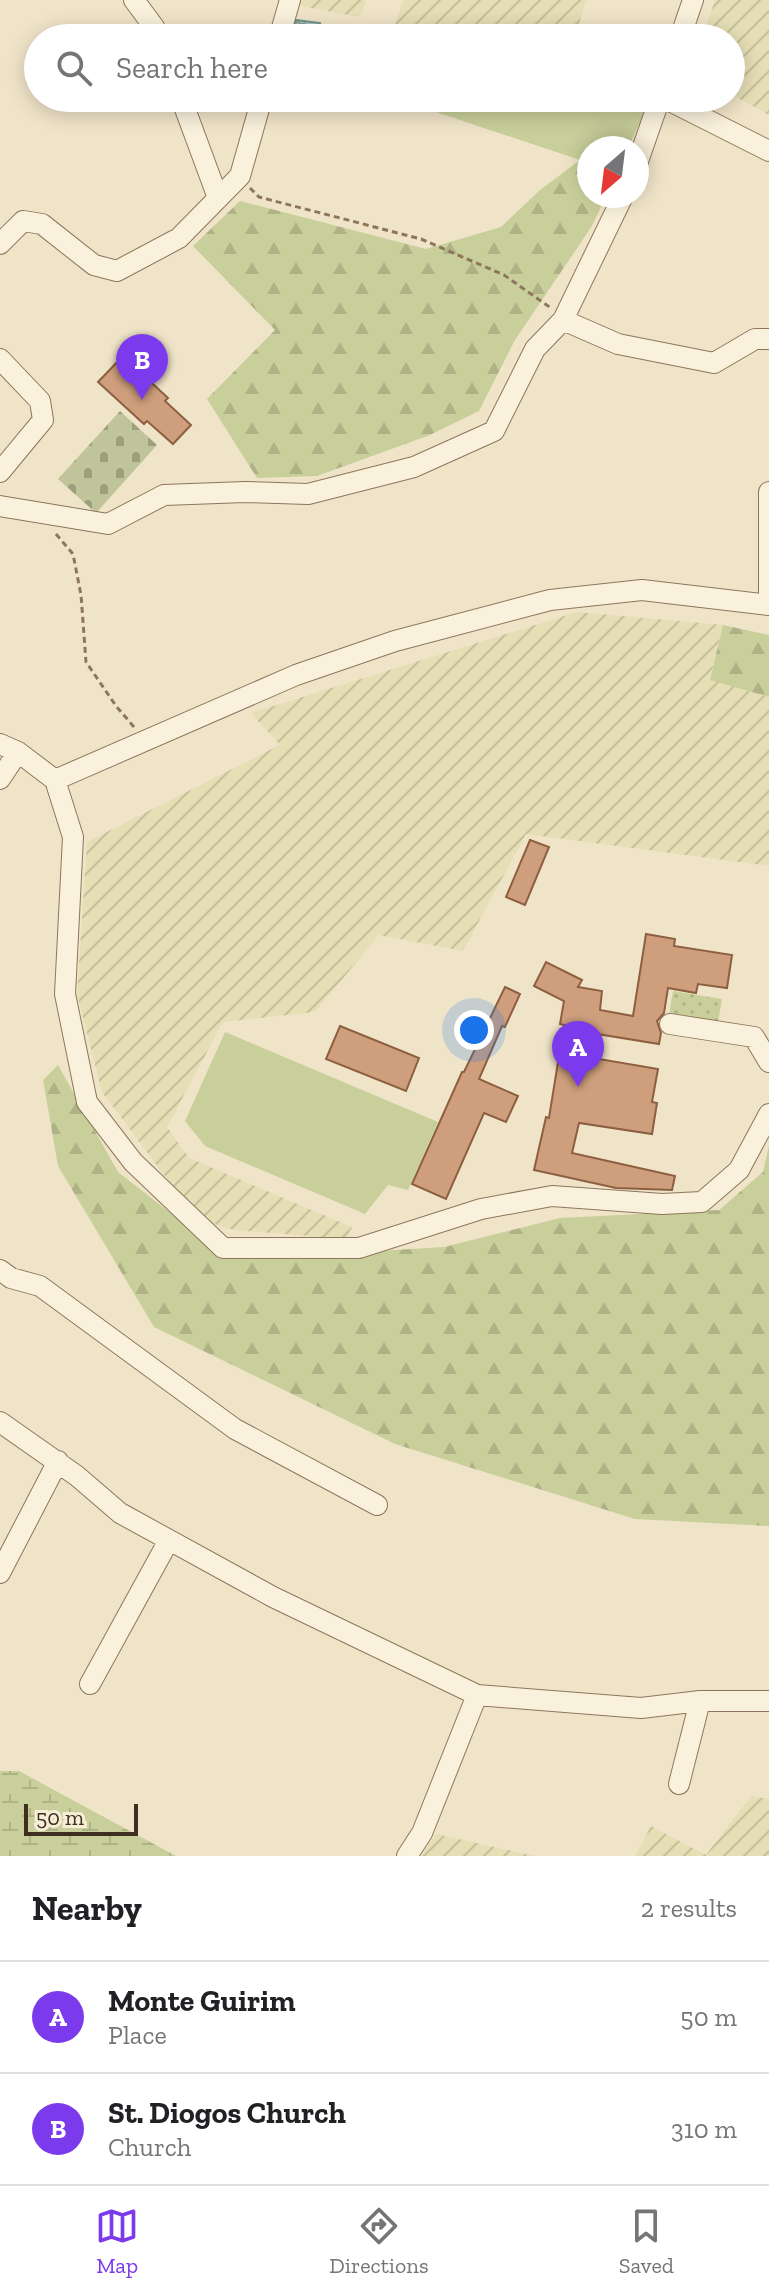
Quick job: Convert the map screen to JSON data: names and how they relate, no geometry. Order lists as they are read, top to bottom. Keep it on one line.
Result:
{"scale_bar":"50 m","north":"bottom left","page":{"search":"Search here","pins":["B","A"],"scale":"50 m","heading":["Nearby","2 results"],"list":[{"mark":"A","name":"Monte Guirim","note":"Place","value":"50 m"},{"mark":"B","name":"St. Diogos Church","note":"Church","value":"310 m"}],"nav":["Map","Directions","Saved"]}}
